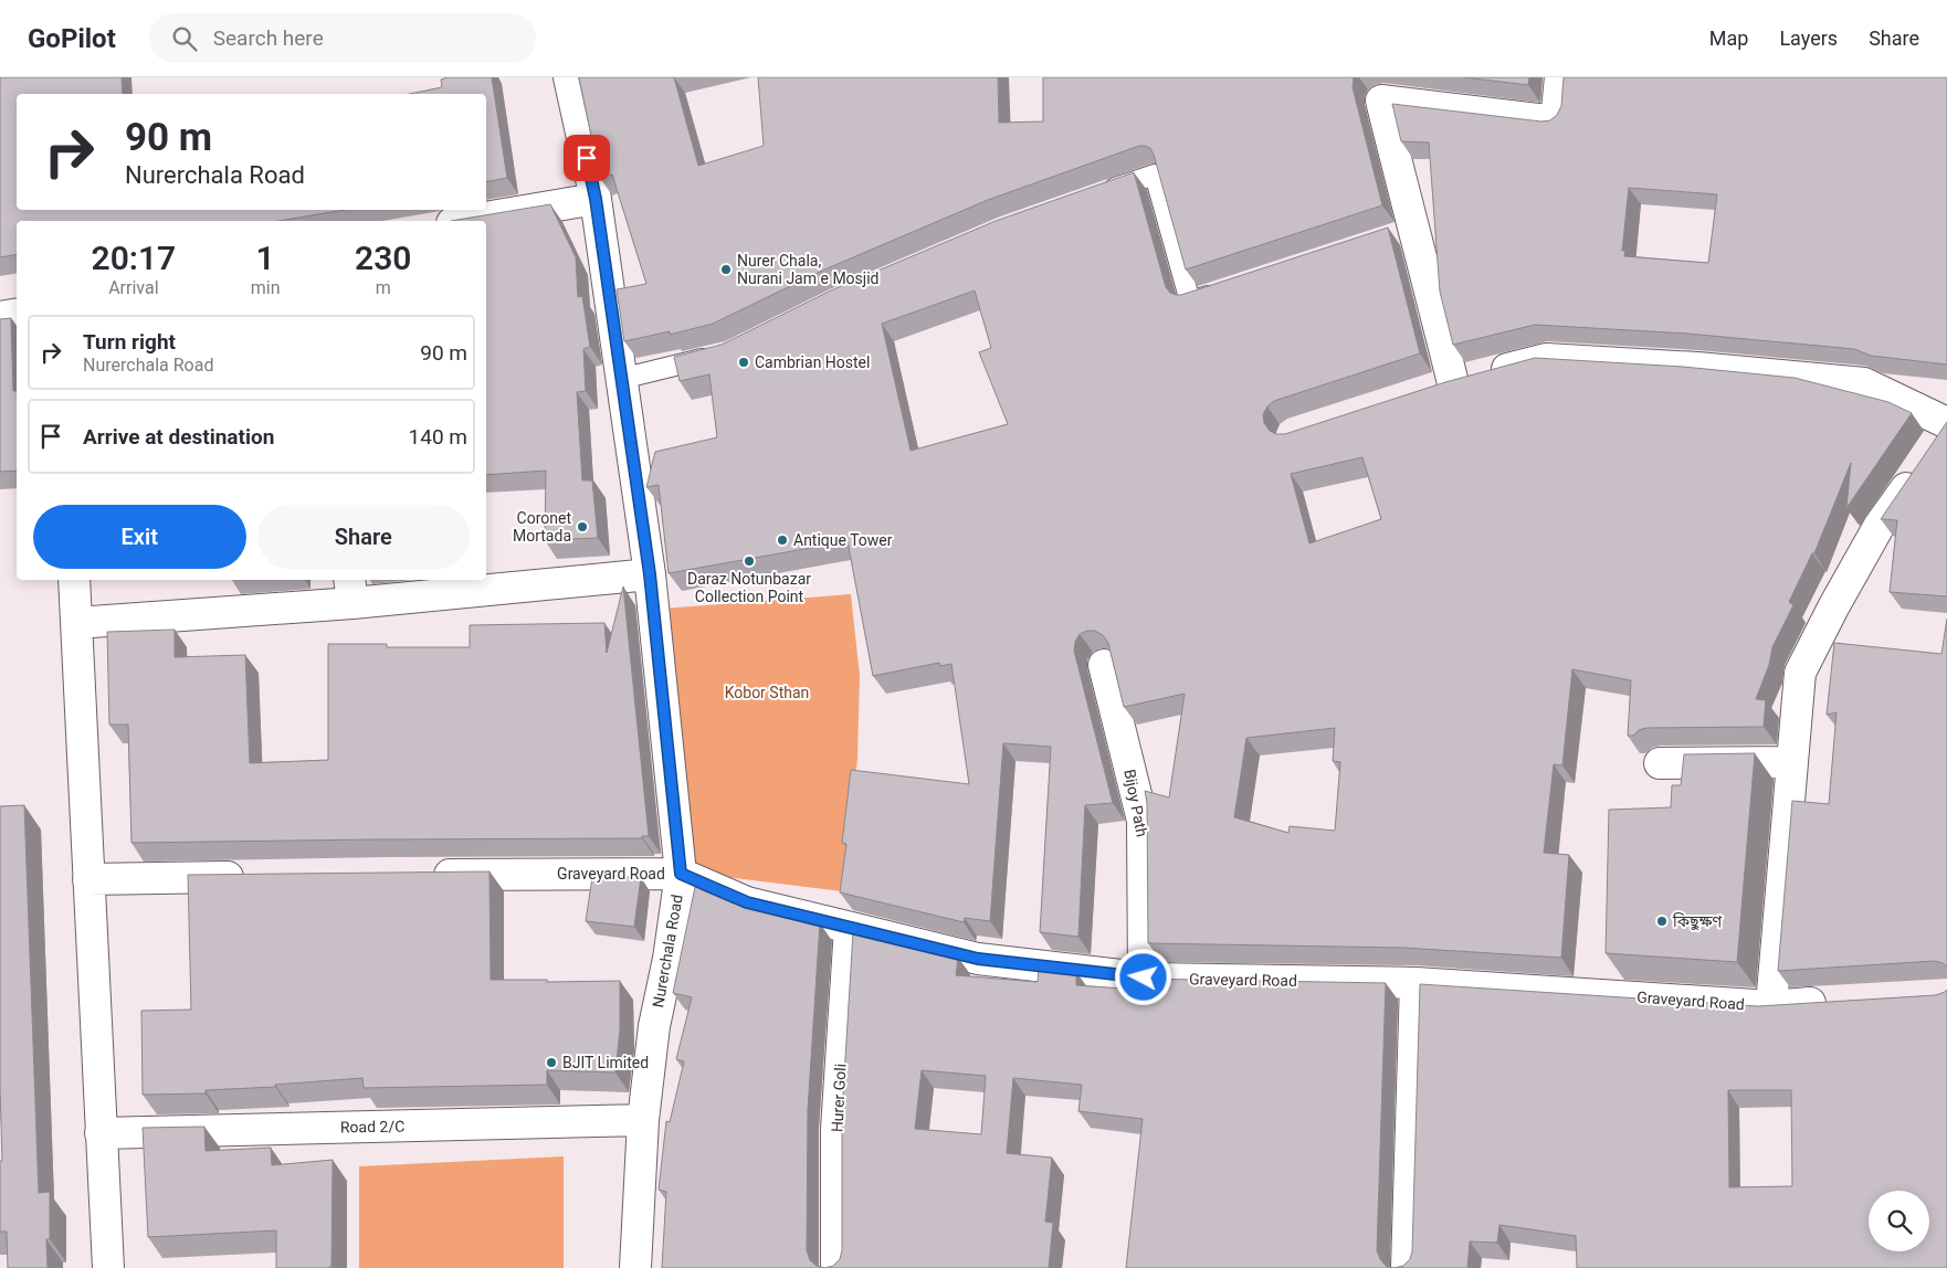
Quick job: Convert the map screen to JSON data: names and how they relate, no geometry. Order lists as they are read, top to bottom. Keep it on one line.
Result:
{"streets":{"street":["Bijoy Path","Graveyard Road","Nurerchala Road","Hurer Goli","Road 2/C"]},"crossings":[["Bijoy Path","Graveyard Road"],["Graveyard Road","Nurerchala Road"],["Graveyard Road","Hurer Goli"],["Nurerchala Road","Road 2/C"]],"parks":["Kobor Sthan"],"places":["Nurer Chala, Nurani Jam e Mosjid","Cambrian Hostel","Coronet Mortada","Antique Tower","Daraz Notunbazar Collection Point","কিছুক্ষণ","BJIT Limited"],"page":{"header":"GoPilot","search":"Search here","nav":["Map","Layers","Share"],"turn":["90 m","Nurerchala Road"],"eta":["20:17","Arrival","1","min","230","m"],"list":[{"name":"Turn right","note":"Nurerchala Road","value":"90 m"},{"name":"Arrive at destination","value":"140 m"}],"buttons":["Exit","Share"]}}
